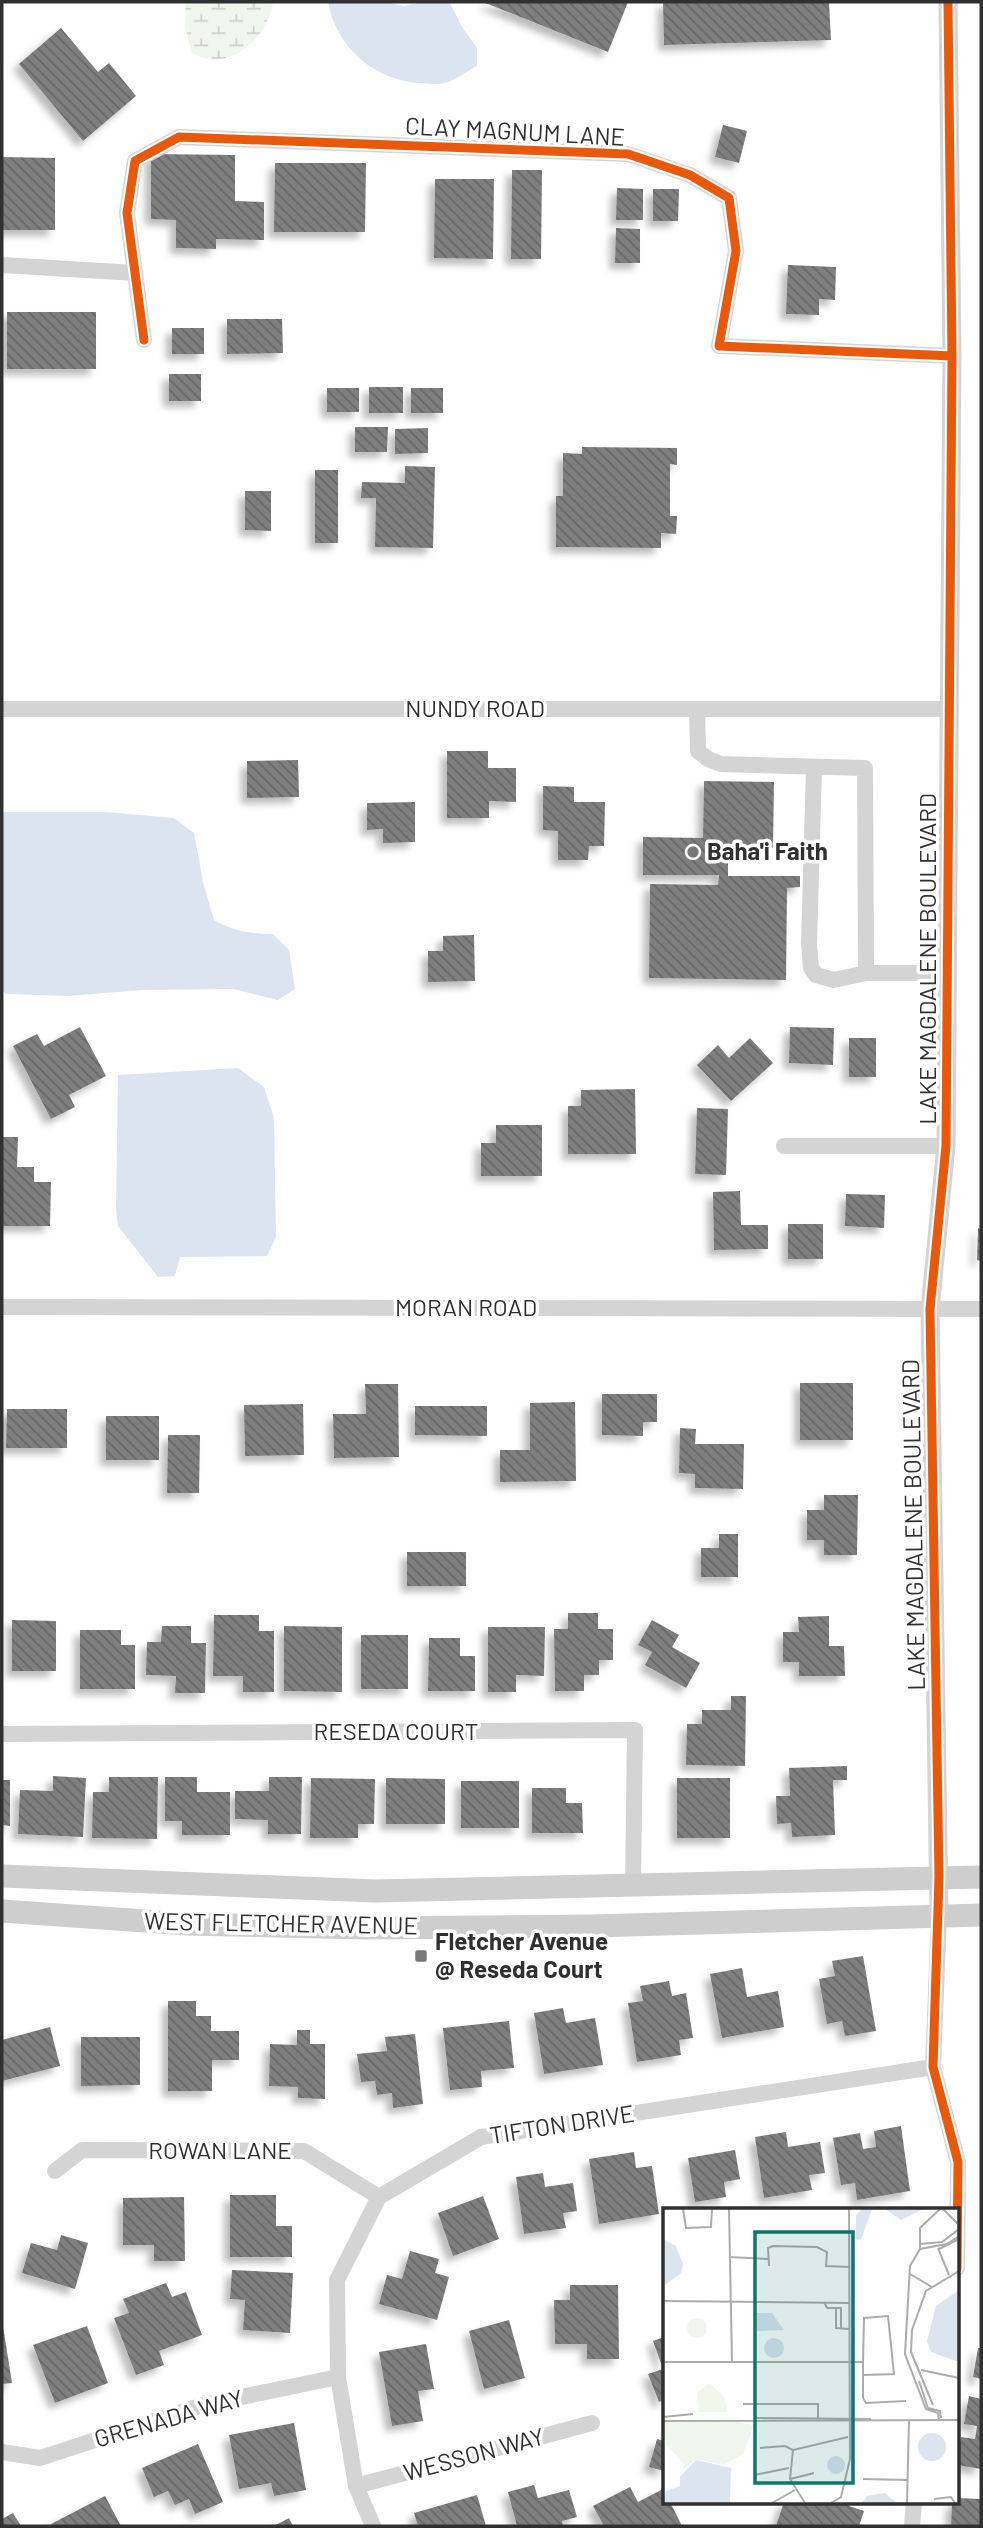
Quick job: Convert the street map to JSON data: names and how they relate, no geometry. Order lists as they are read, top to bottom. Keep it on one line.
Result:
{"streets":{"main road":["WEST FLETCHER AVENUE"],"street":["CLAY MAGNUM LANE","NUNDY ROAD","LAKE MAGDALENE BOULEVARD","MORAN ROAD","RESEDA COURT","TIFTON DRIVE","ROWAN LANE","GRENADA WAY","WESSON WAY"]},"crossings":[["CLAY MAGNUM LANE","LAKE MAGDALENE BOULEVARD"],["NUNDY ROAD","LAKE MAGDALENE BOULEVARD"],["LAKE MAGDALENE BOULEVARD","MORAN ROAD"],["LAKE MAGDALENE BOULEVARD","WEST FLETCHER AVENUE"],["RESEDA COURT","WEST FLETCHER AVENUE"],["TIFTON DRIVE","ROWAN LANE"]],"places":{"other":["Baha'i Faith"],"transit":["Fletcher Avenue @ Reseda Court"]}}
